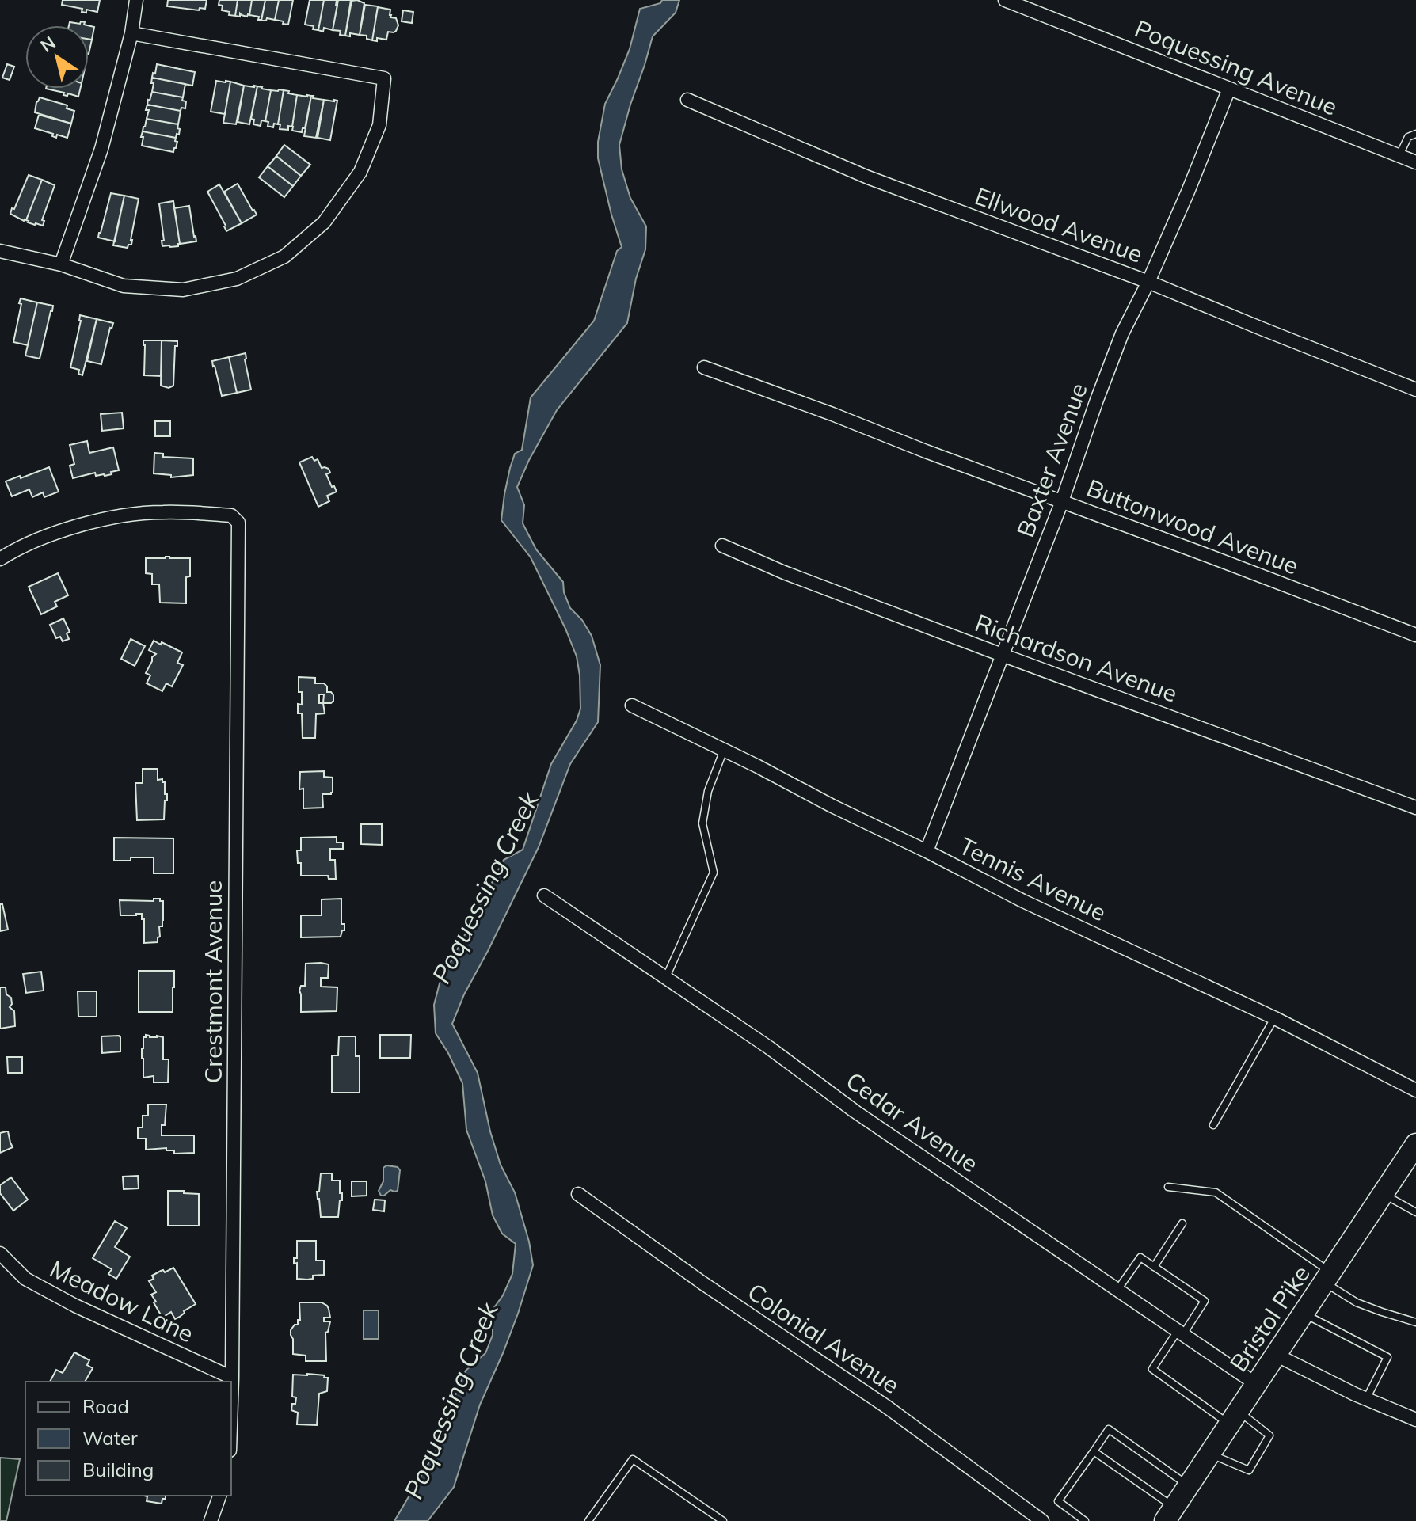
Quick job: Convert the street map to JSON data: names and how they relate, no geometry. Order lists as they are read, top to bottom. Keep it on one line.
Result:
{"streets":{"main road":["Bristol Pike"],"street":["Poquessing Avenue","Ellwood Avenue","Baxter Avenue","Buttonwood Avenue","Richardson Avenue","Tennis Avenue","Crestmont Avenue","Cedar Avenue","Meadow Lane","Colonial Avenue"]},"crossings":[["Poquessing Avenue","Baxter Avenue"],["Ellwood Avenue","Baxter Avenue"],["Baxter Avenue","Buttonwood Avenue"],["Baxter Avenue","Richardson Avenue"],["Baxter Avenue","Tennis Avenue"],["Crestmont Avenue","Meadow Lane"],["Cedar Avenue","Bristol Pike"]],"water":["Poquessing Creek"],"legend":["Road","Water","Building"],"north":"top left"}
